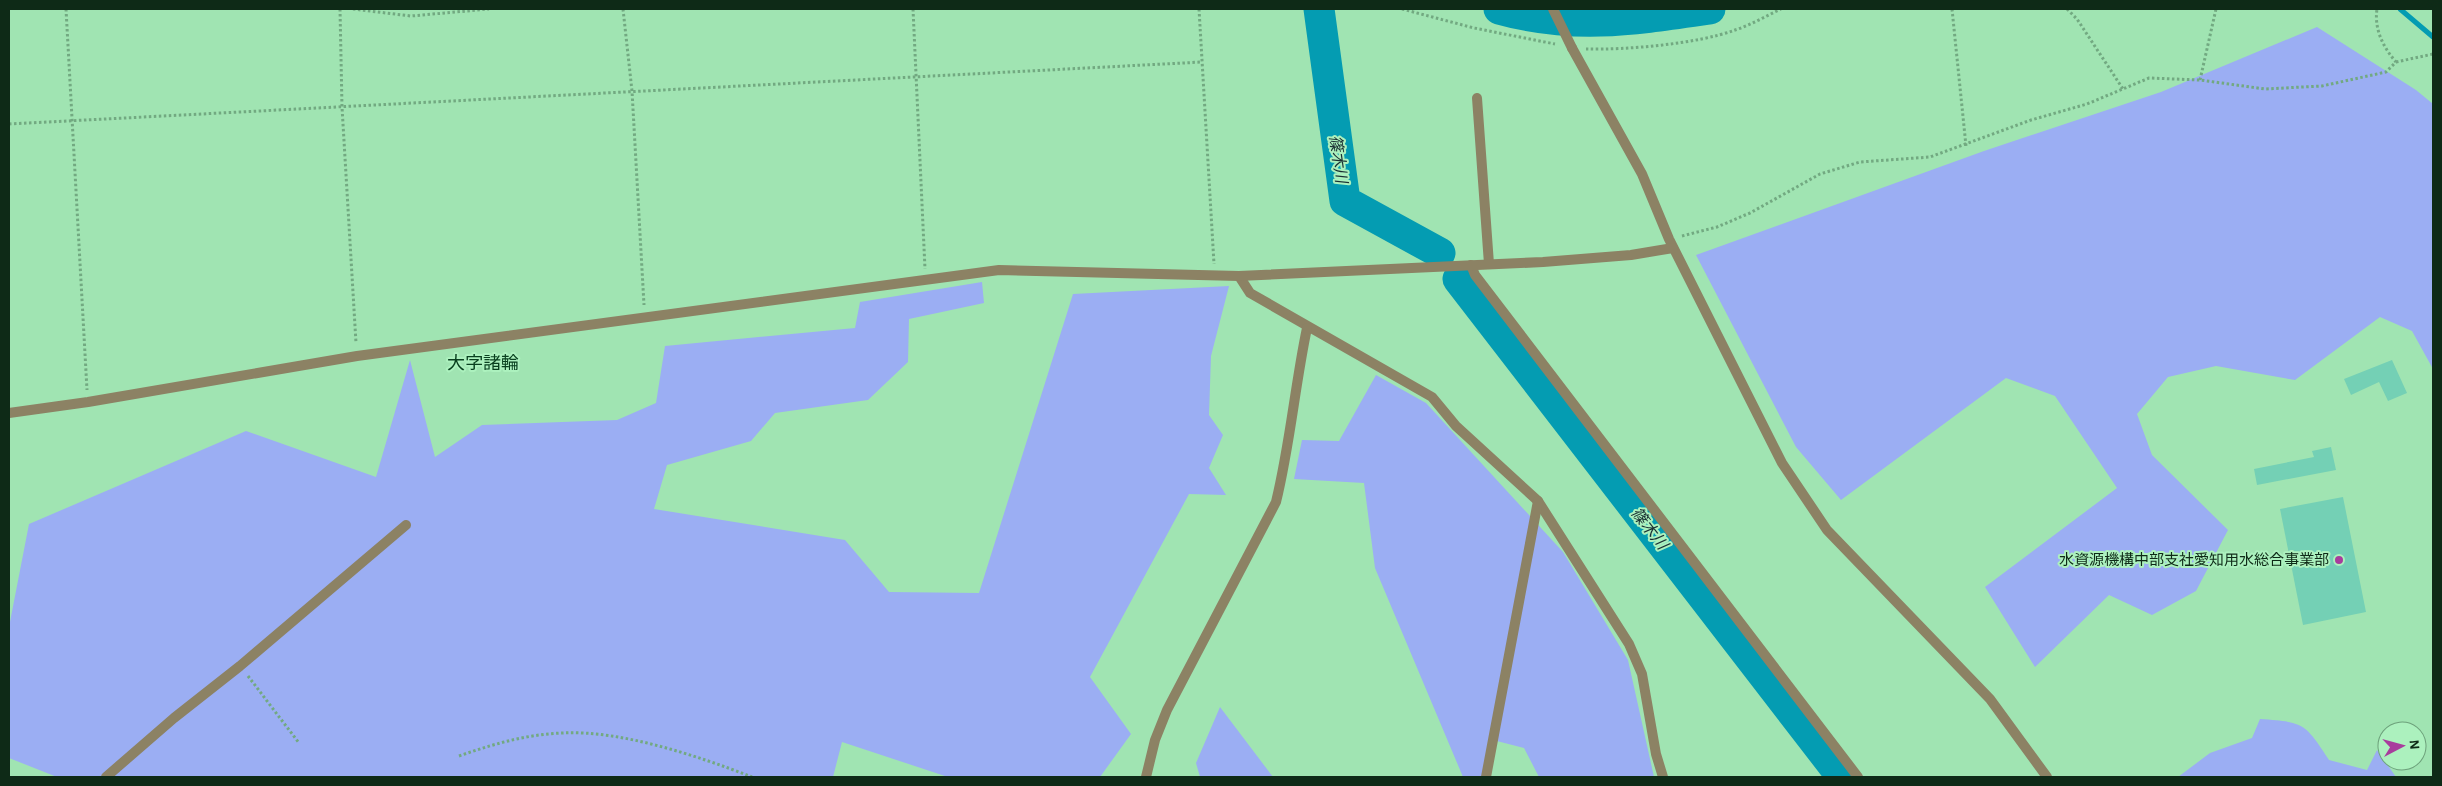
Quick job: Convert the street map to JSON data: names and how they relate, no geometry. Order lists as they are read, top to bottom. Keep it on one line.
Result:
{"districts":["大字諸輪"],"water":["篠木川"],"places":["水資源機構中部支社愛知用水総合事業部"],"north":"right"}
